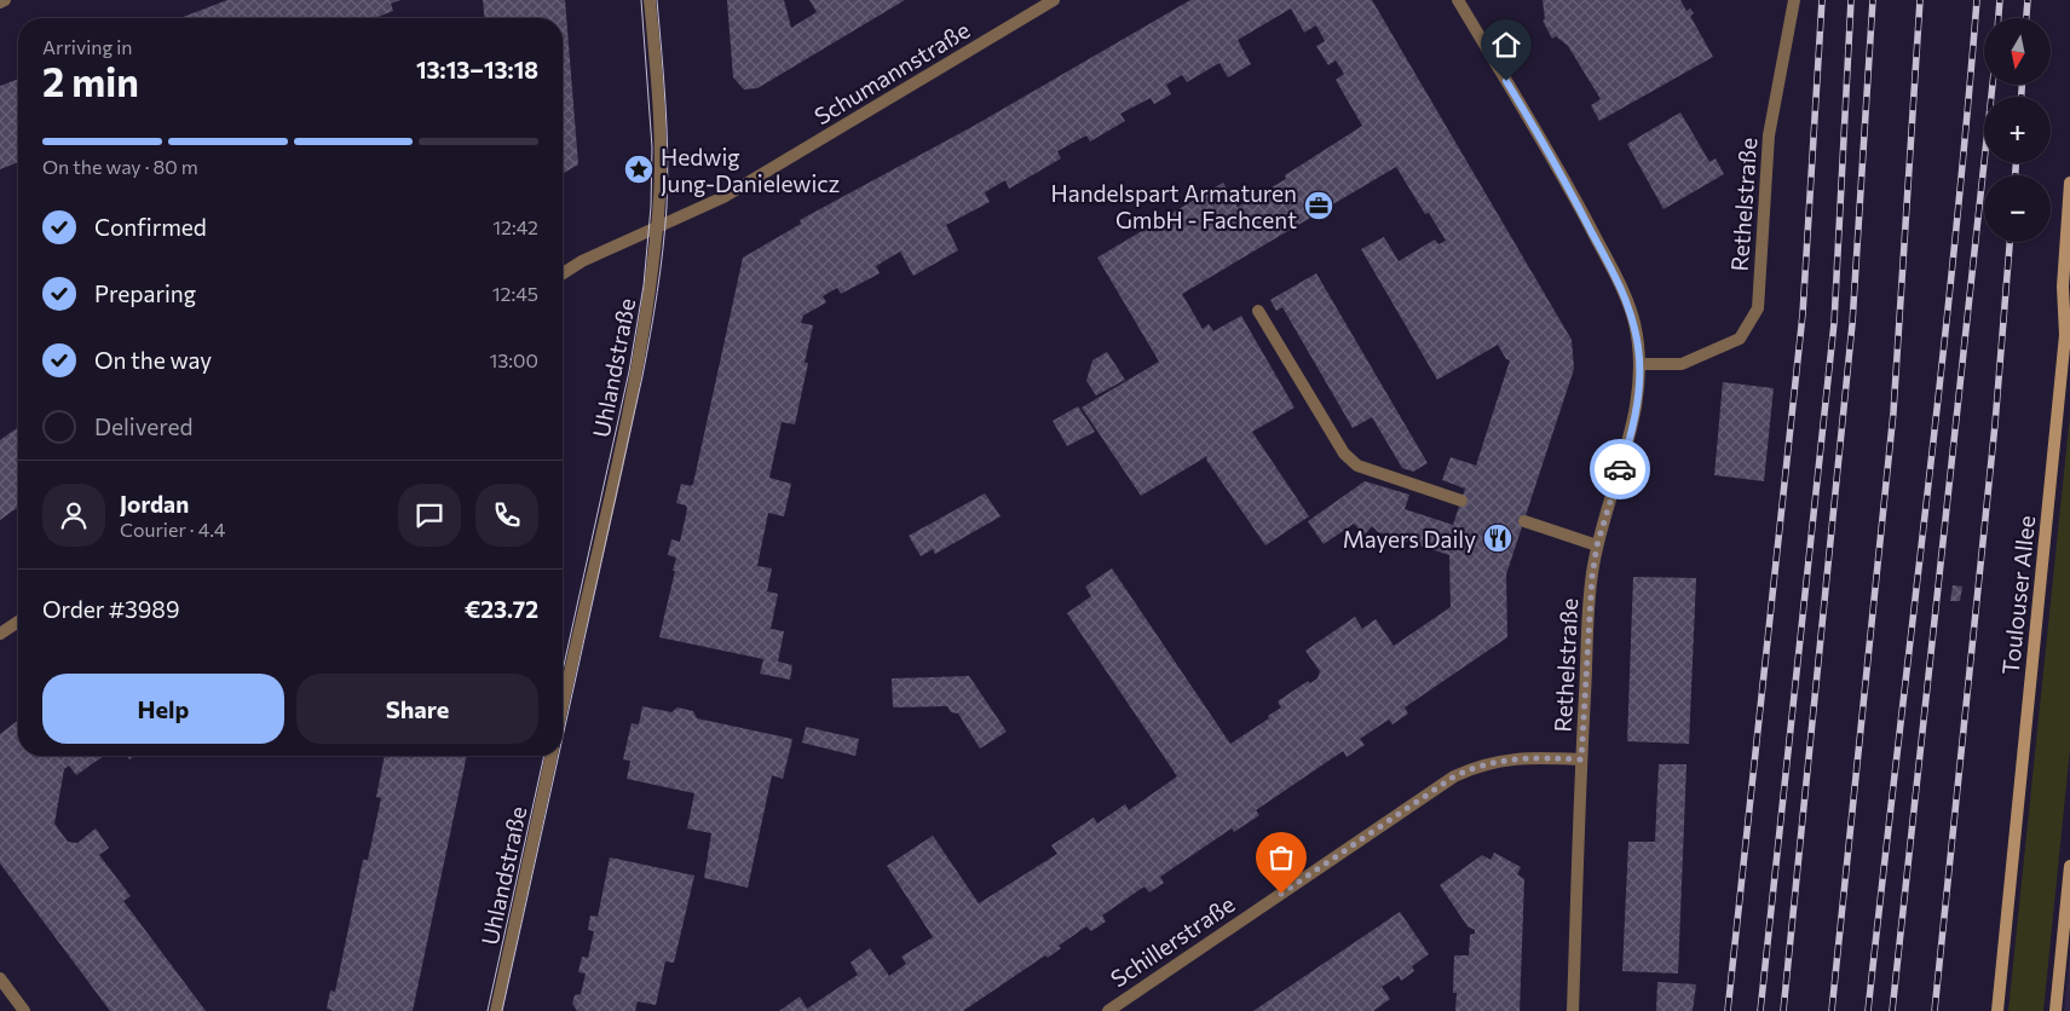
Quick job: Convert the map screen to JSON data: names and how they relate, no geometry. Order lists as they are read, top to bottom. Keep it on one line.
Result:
{"streets":{"main road":["Toulouser Allee"],"street":["Schumannstraße","Rethelstraße","Uhlandstraße","Schillerstraße"]},"crossings":[["Schumannstraße","Uhlandstraße"],["Rethelstraße","Schillerstraße"]],"places":{"place":["Hedwig Jung-Danielewicz"],"office":["Handelspart Armaturen GmbH - Fachcent"],"restaurant":["Mayers Daily"]},"north":"bottom","page":{"map_buttons":["+","−"],"heading":["2 min","Arriving in","13:13–13:18"],"panel":["Jordan","Courier · 4.4","Order #3989","€23.72"],"bar":"On the way · 80 m","list":[["Confirmed","12:42"],["Preparing","12:45"],["On the way","13:00"],"Delivered"],"buttons":["Help","Share"]}}
